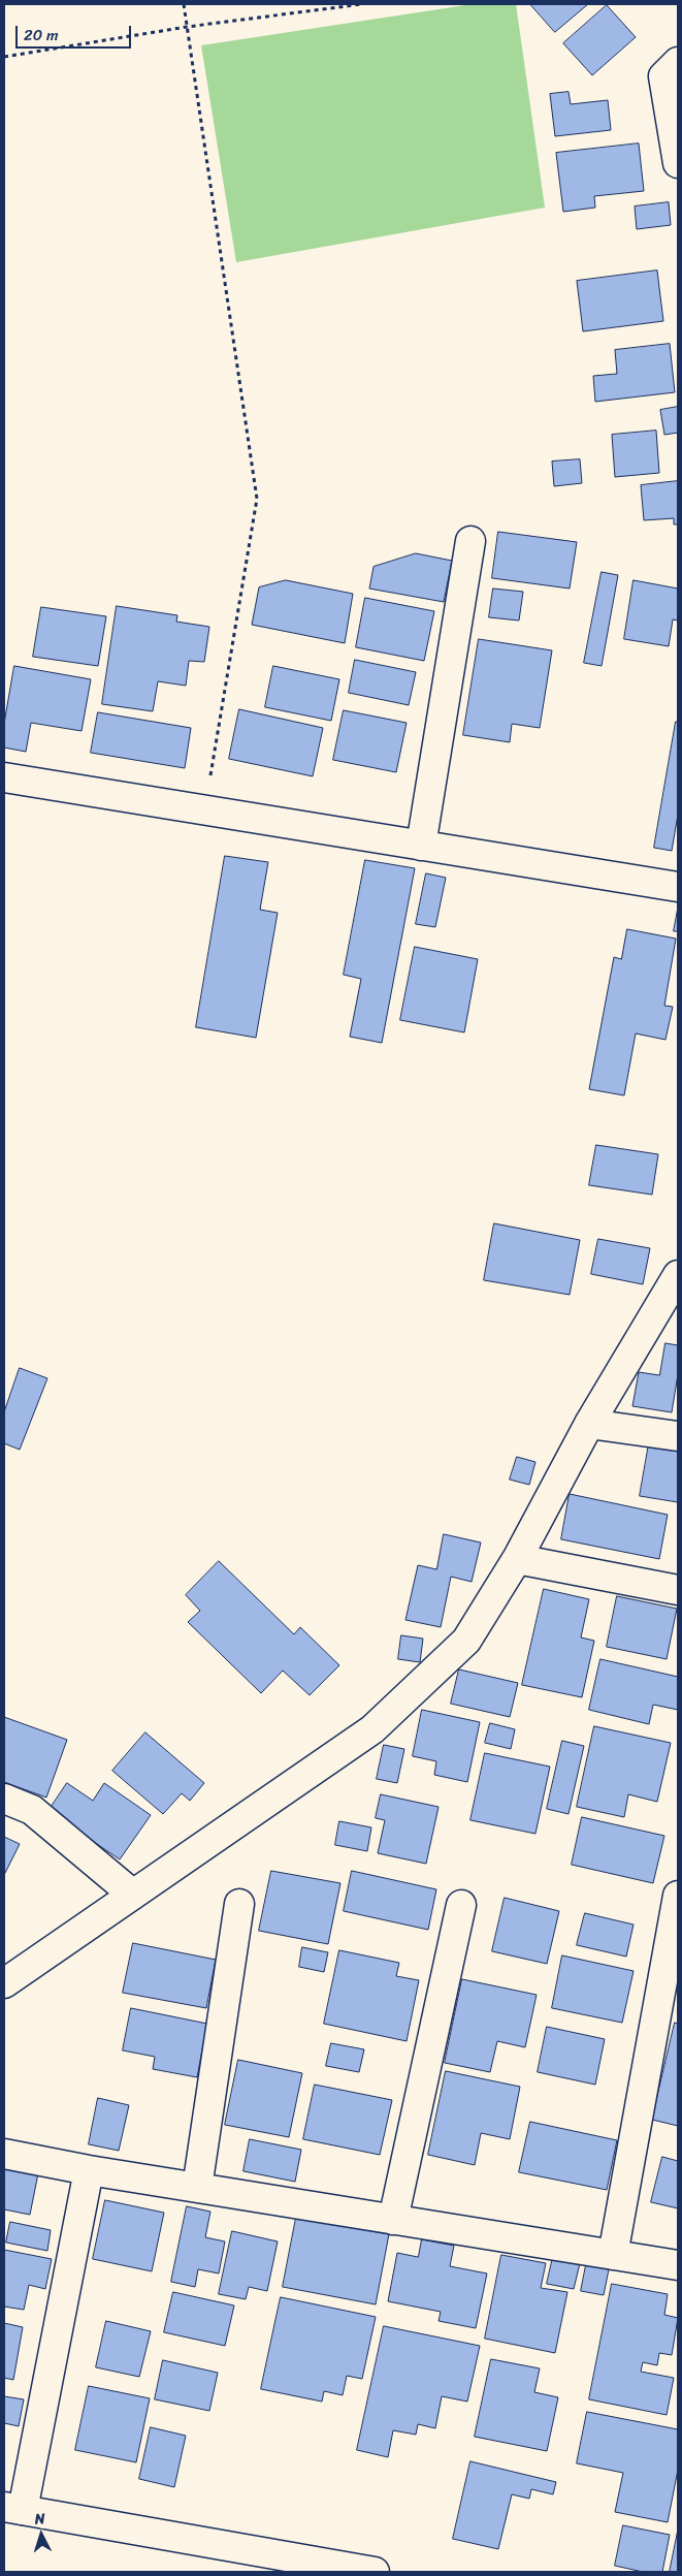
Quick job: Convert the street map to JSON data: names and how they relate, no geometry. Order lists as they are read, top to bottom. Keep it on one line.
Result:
{"scale_bar":"20 m","north":"top"}
